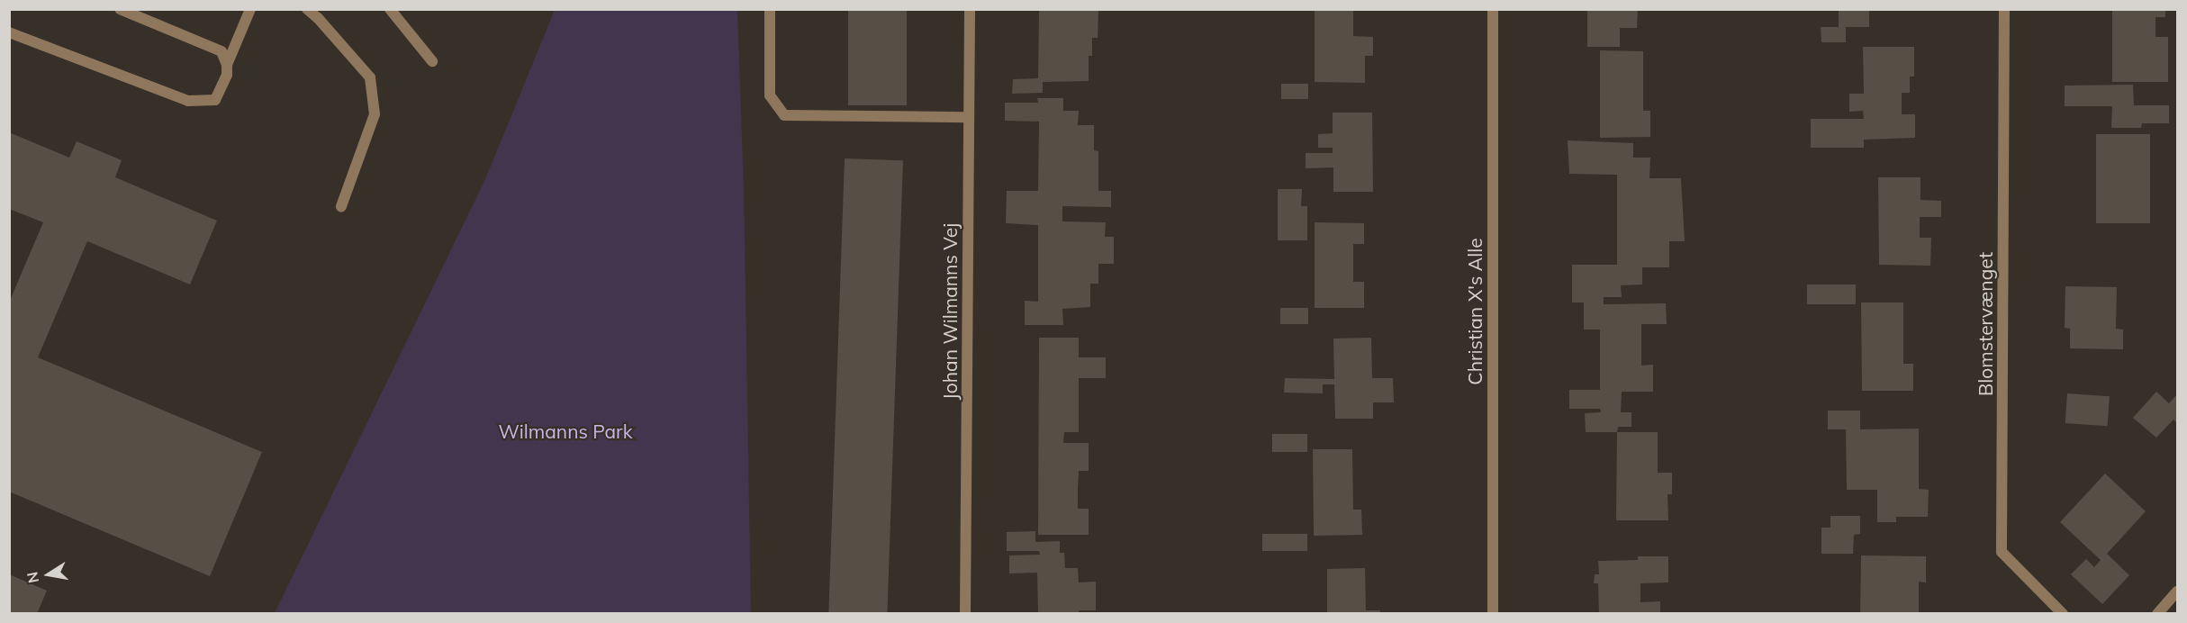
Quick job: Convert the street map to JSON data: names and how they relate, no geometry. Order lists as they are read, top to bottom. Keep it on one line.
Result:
{"streets":{"street":["Johan Wilmanns Vej","Christian X's Alle","Blomstervænget"]},"parks":["Wilmanns Park"],"north":"left"}
